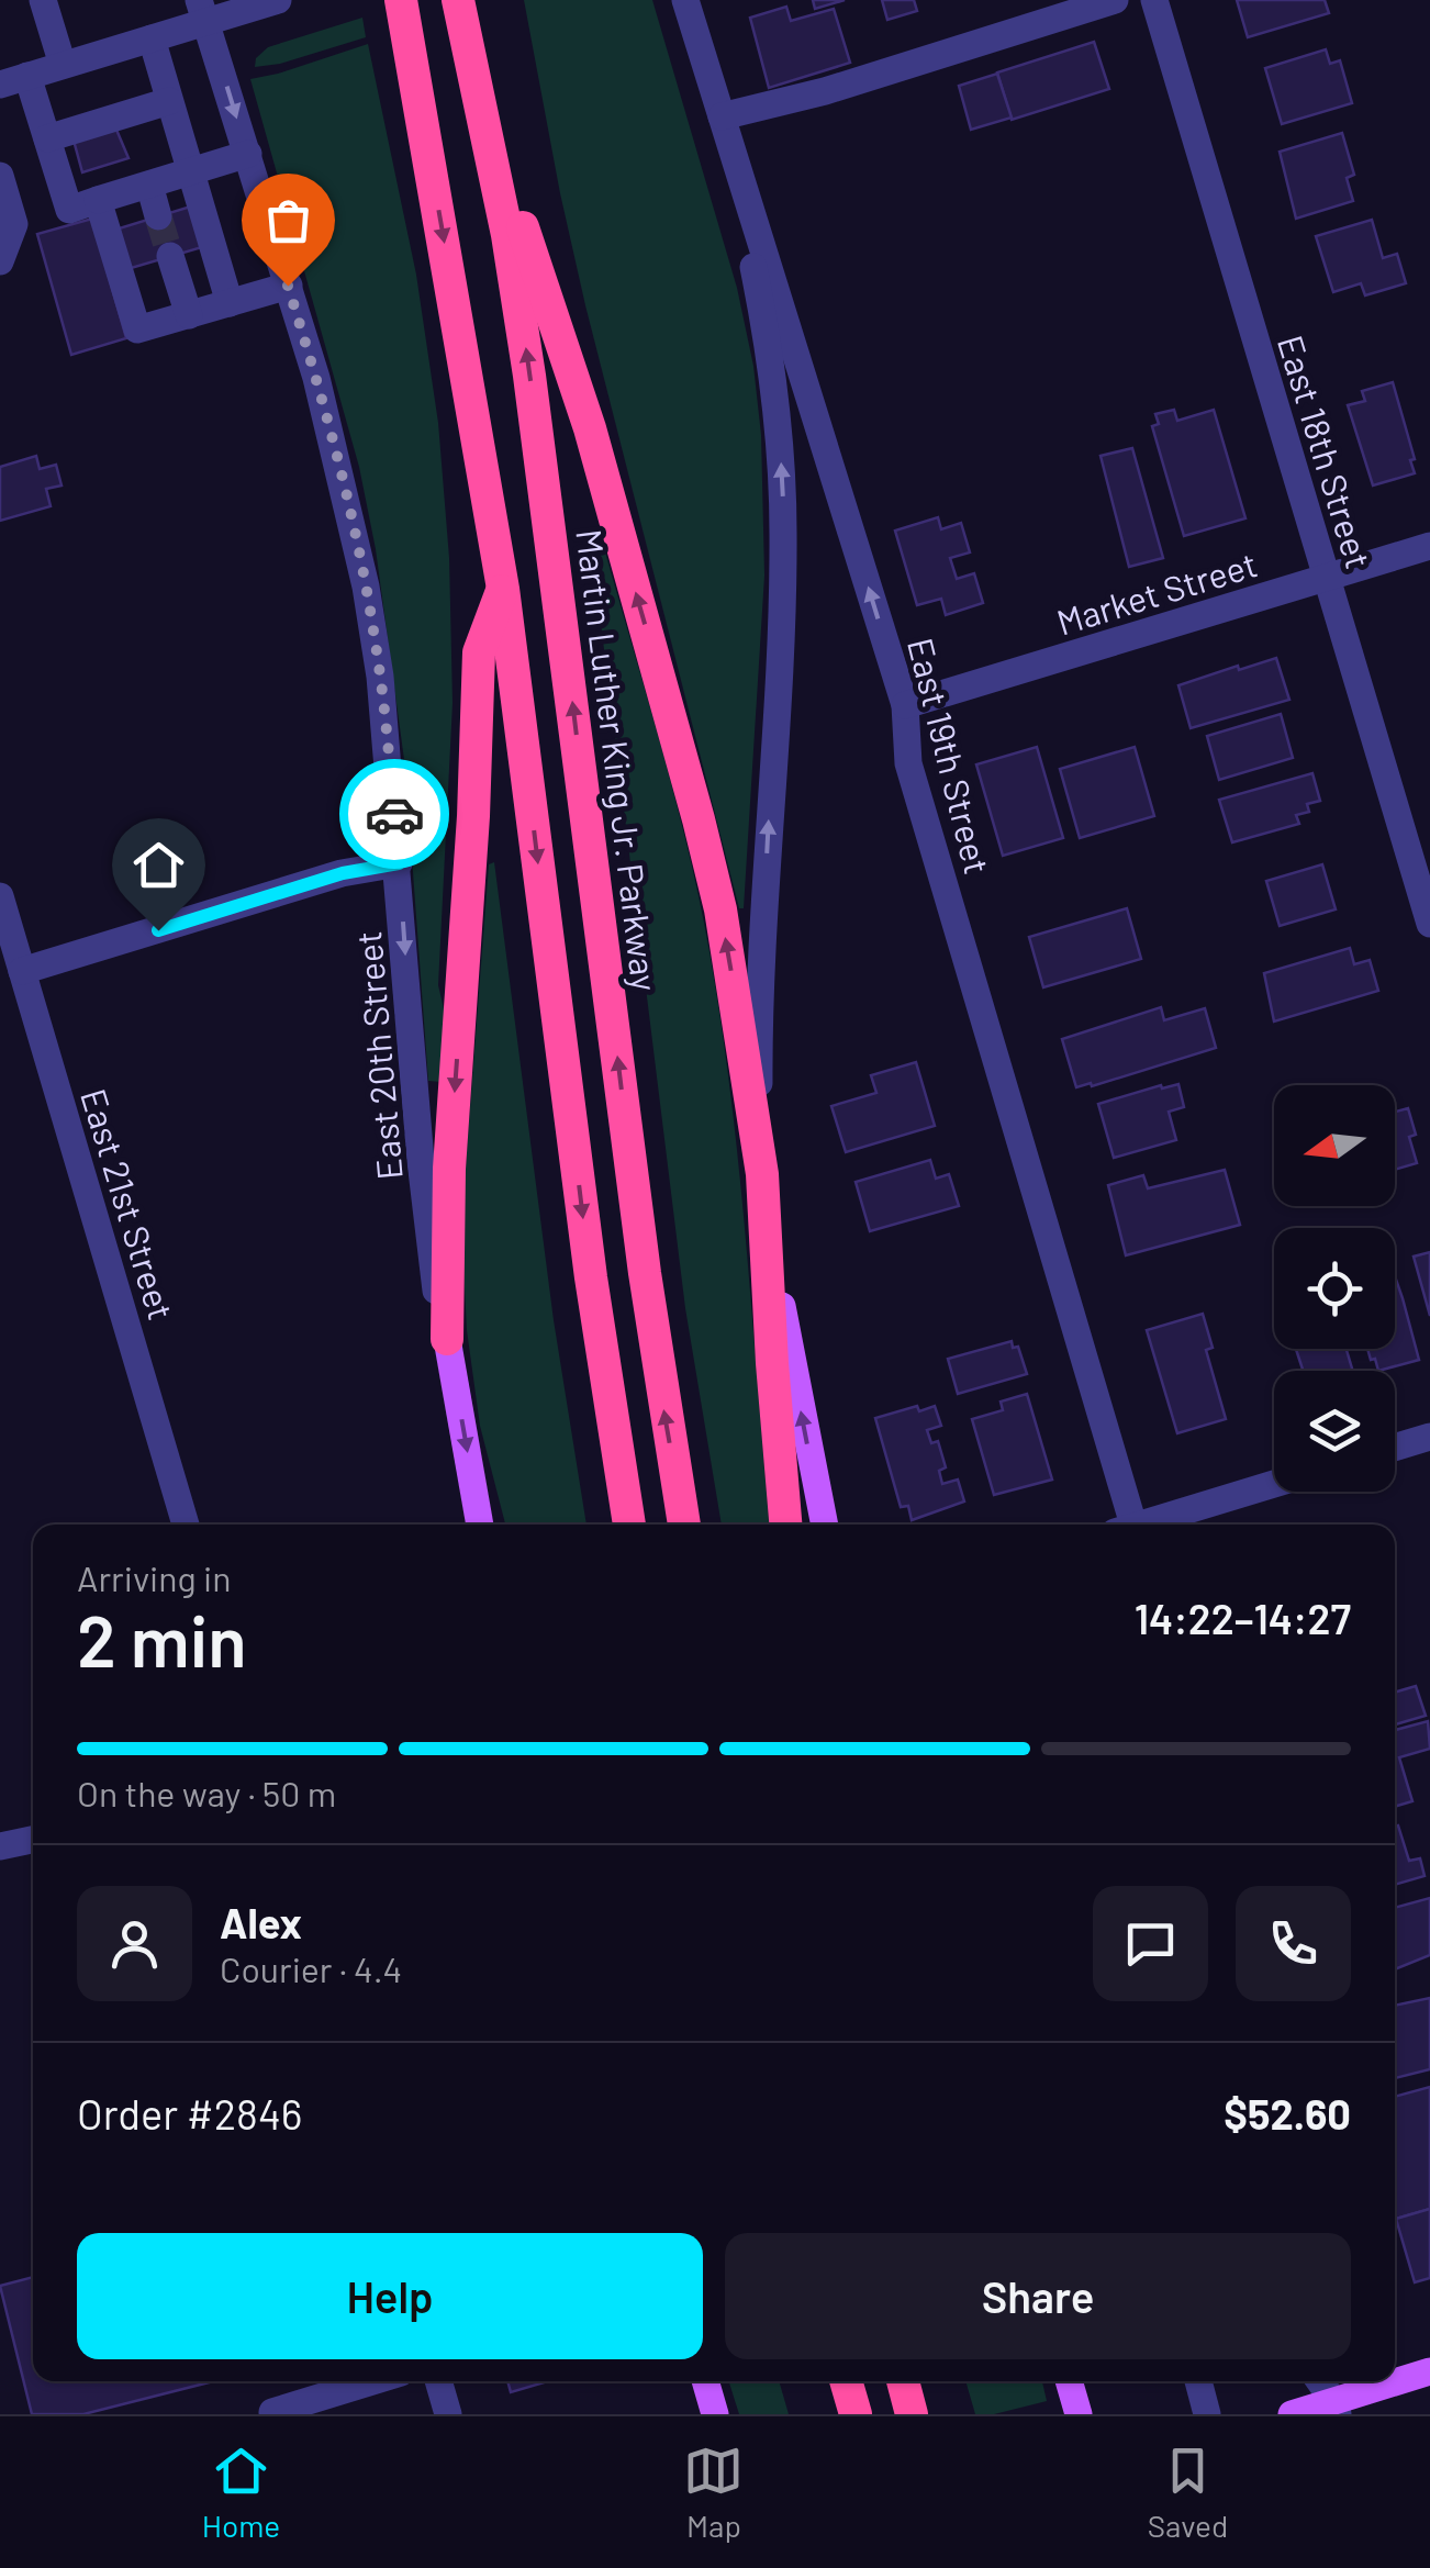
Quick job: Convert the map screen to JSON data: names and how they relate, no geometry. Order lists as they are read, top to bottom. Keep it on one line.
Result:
{"streets":{"highway":["Martin Luther King Jr. Parkway"],"main road":["East 20th Street"],"street":["East 18th Street","Market Street","East 19th Street","East 21st Street"]},"crossings":[["East 18th Street","Market Street"],["Market Street","East 19th Street"]],"north":"left","page":{"heading":["2 min","Arriving in","14:22–14:27"],"panel":["Alex","Courier · 4.4","Order #2846","$52.60"],"bar":"On the way · 50 m","buttons":["Help","Share"],"tabs":["Home","Map","Saved"]}}
